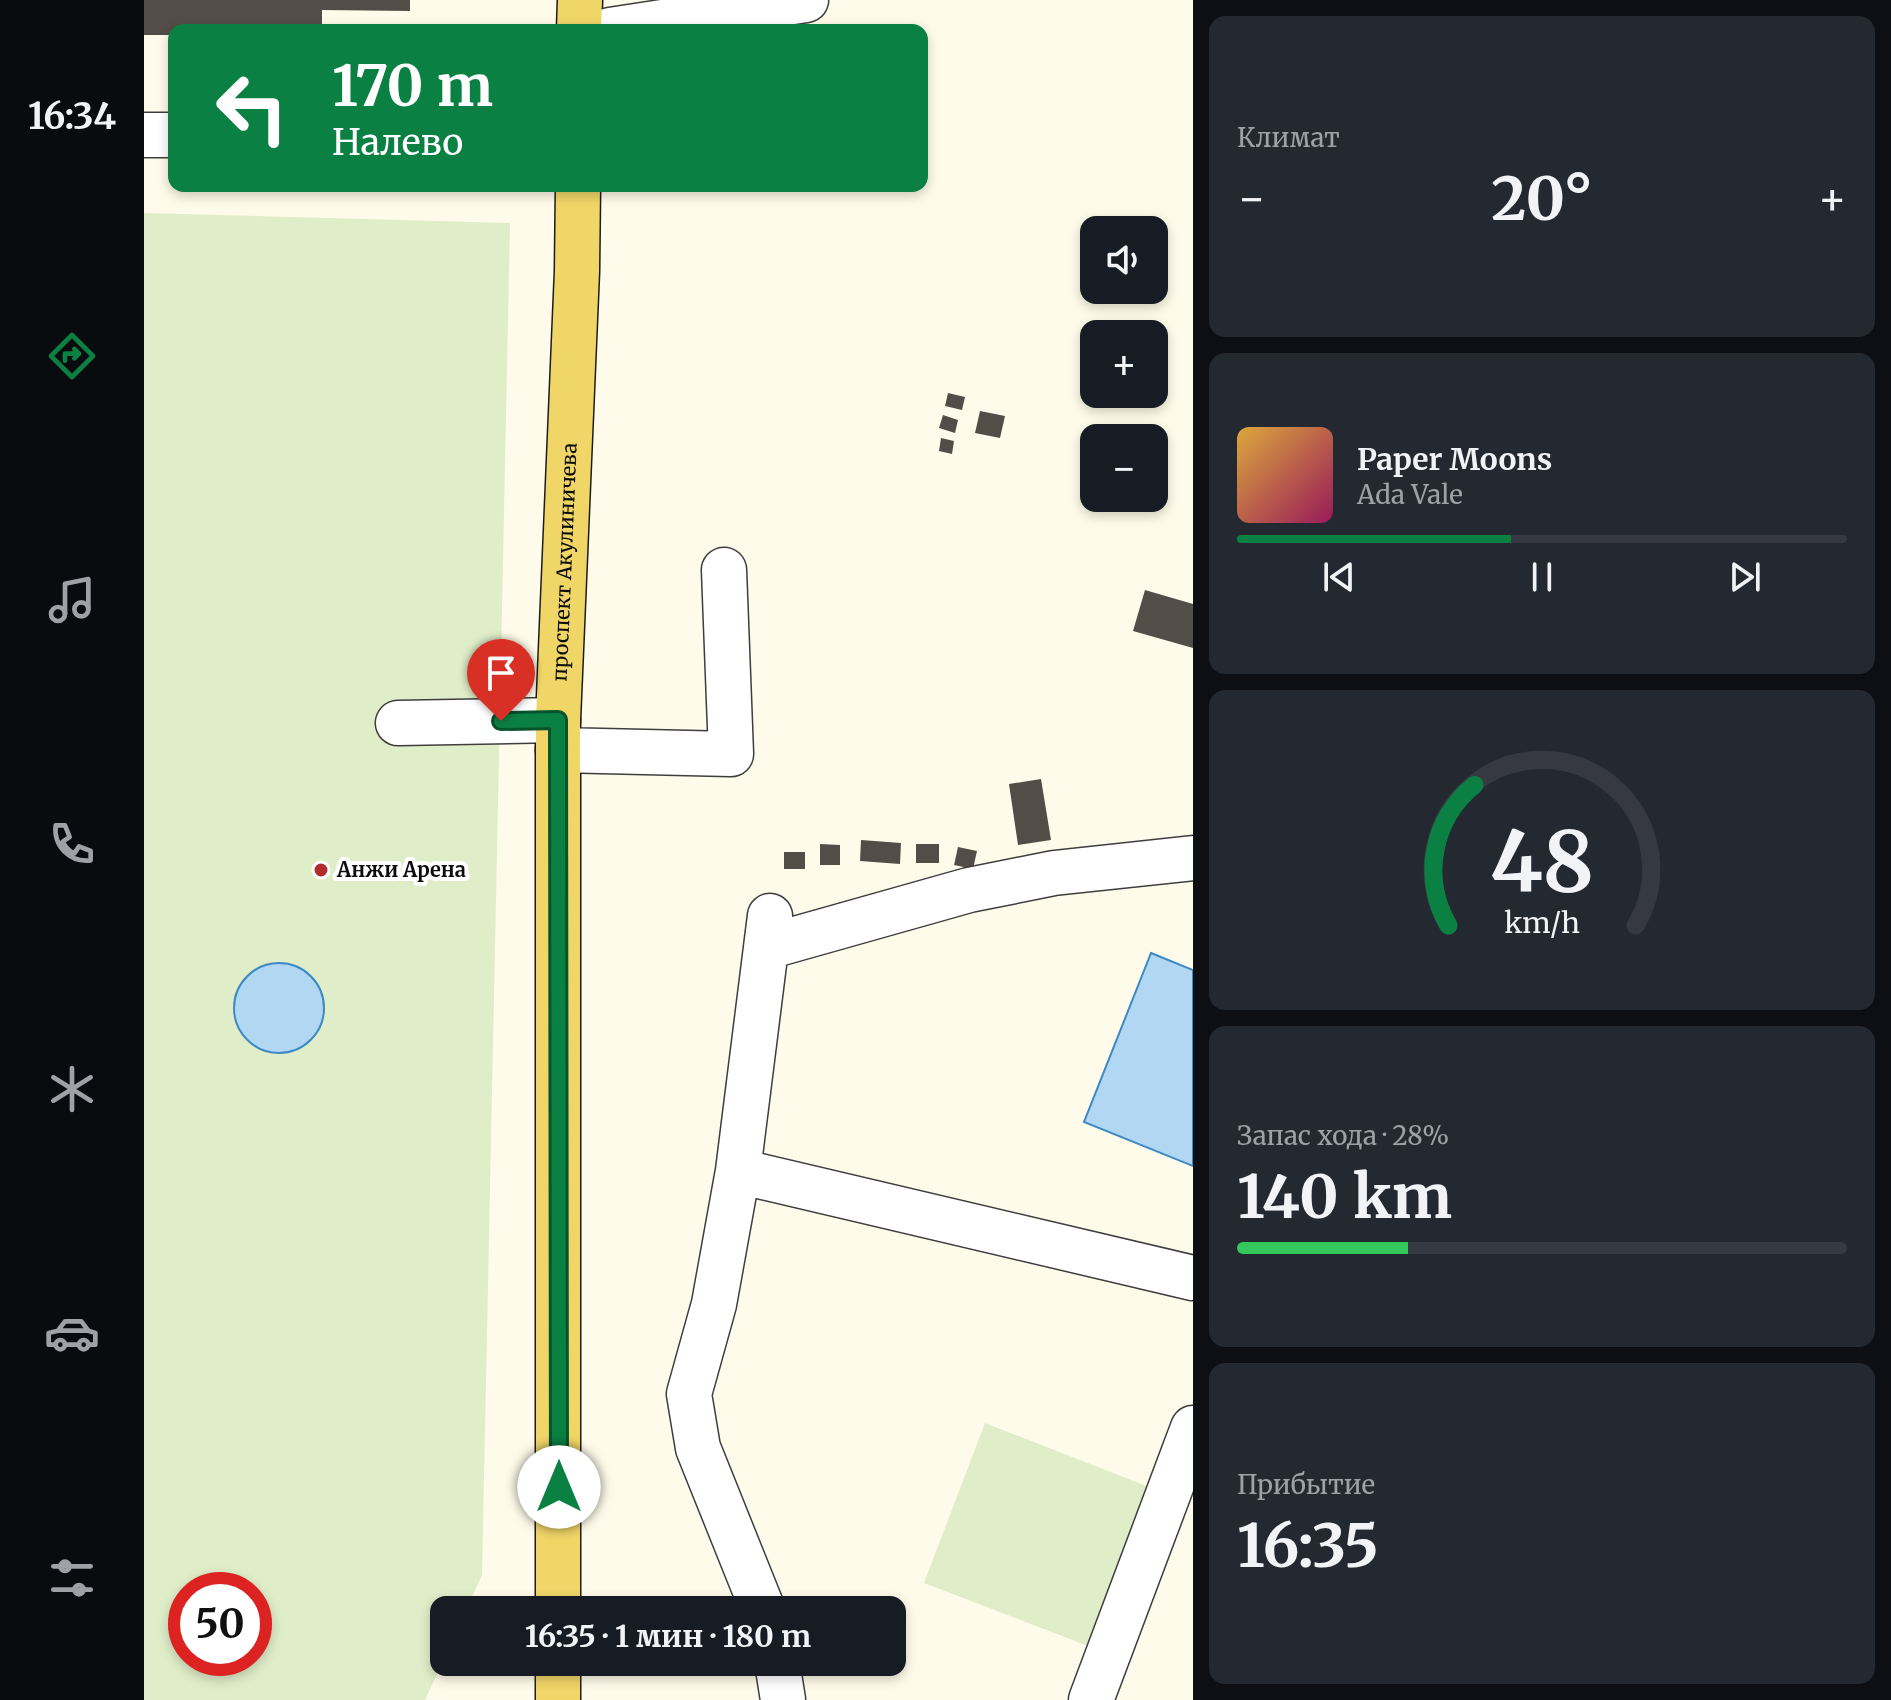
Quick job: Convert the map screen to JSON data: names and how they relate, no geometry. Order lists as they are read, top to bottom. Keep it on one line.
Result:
{"streets":{"main road":["проспект Акулиничева"]},"places":["Анжи Арена"],"page":{"tabs":"16:34","tile":["Климат",["Запас хода · 28%","140 km"],["Прибытие","16:35"]],"turn":["170 m","Налево"],"heat":["−","20°","+"],"map_buttons":["+","−"],"song":["Paper Moons","Ada Vale"],"limit":"50","trip":"16:35 · 1 мин · 180 m","gauge":["48","km/h"]}}
